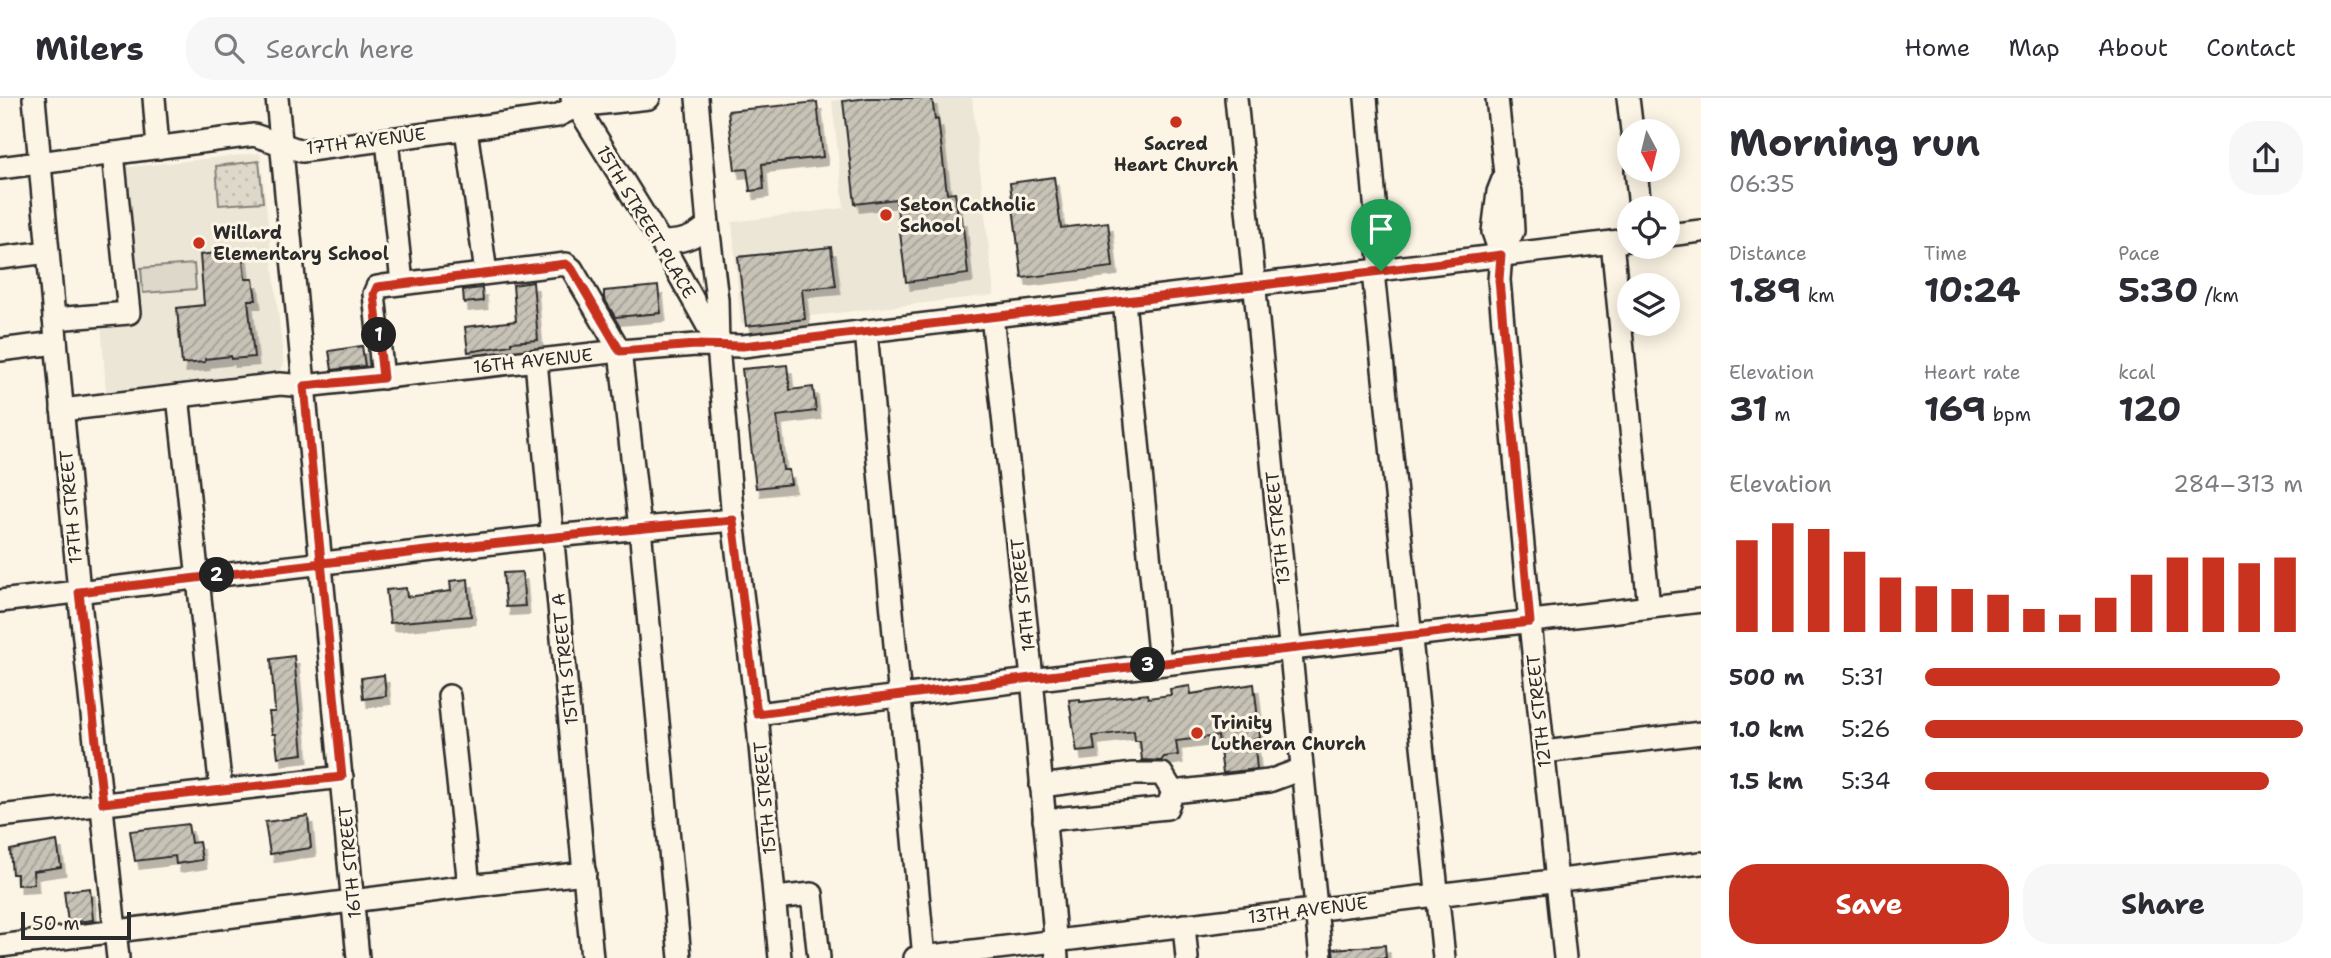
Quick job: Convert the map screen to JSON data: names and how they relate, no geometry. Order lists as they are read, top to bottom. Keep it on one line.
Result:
{"streets":{"street":["17TH AVENUE","15TH STREET PLACE","16TH AVENUE","17TH STREET","13TH STREET","14TH STREET","15TH STREET A","12TH STREET","15TH STREET","16TH STREET","13TH AVENUE"]},"crossings":[["17TH AVENUE","15TH STREET PLACE"],["17TH AVENUE","17TH STREET"],["17TH AVENUE","16TH STREET"],["15TH STREET PLACE","16TH AVENUE"],["15TH STREET PLACE","15TH STREET"],["16TH AVENUE","17TH STREET"],["16TH AVENUE","13TH STREET"],["16TH AVENUE","14TH STREET"],["16TH AVENUE","15TH STREET A"],["16TH AVENUE","12TH STREET"],["16TH AVENUE","15TH STREET"],["16TH AVENUE","16TH STREET"],["13TH STREET","13TH AVENUE"],["14TH STREET","13TH AVENUE"],["12TH STREET","13TH AVENUE"]],"places":["Sacred Heart Church","Seton Catholic School","Willard Elementary School","Trinity Lutheran Church"],"scale_bar":"50 m","north":"bottom","page":{"header":"Milers","search":"Search here","nav":["Home","Map","About","Contact"],"heading":["Morning run","06:35"],"stats":[["Distance","1.89 km"],["Time","10:24"],["Pace","5:30 /km"],["Elevation","31 m"],["Heart rate","169 bpm"],["kcal","120"]],"pins":["1","2","3"],"chart":["Elevation","284–313 m"],"list":[{"name":"500 m","note":"5:31"},{"name":"1.0 km","note":"5:26"},{"name":"1.5 km","note":"5:34"}],"buttons":["Save","Share"],"scale":"50 m"}}
